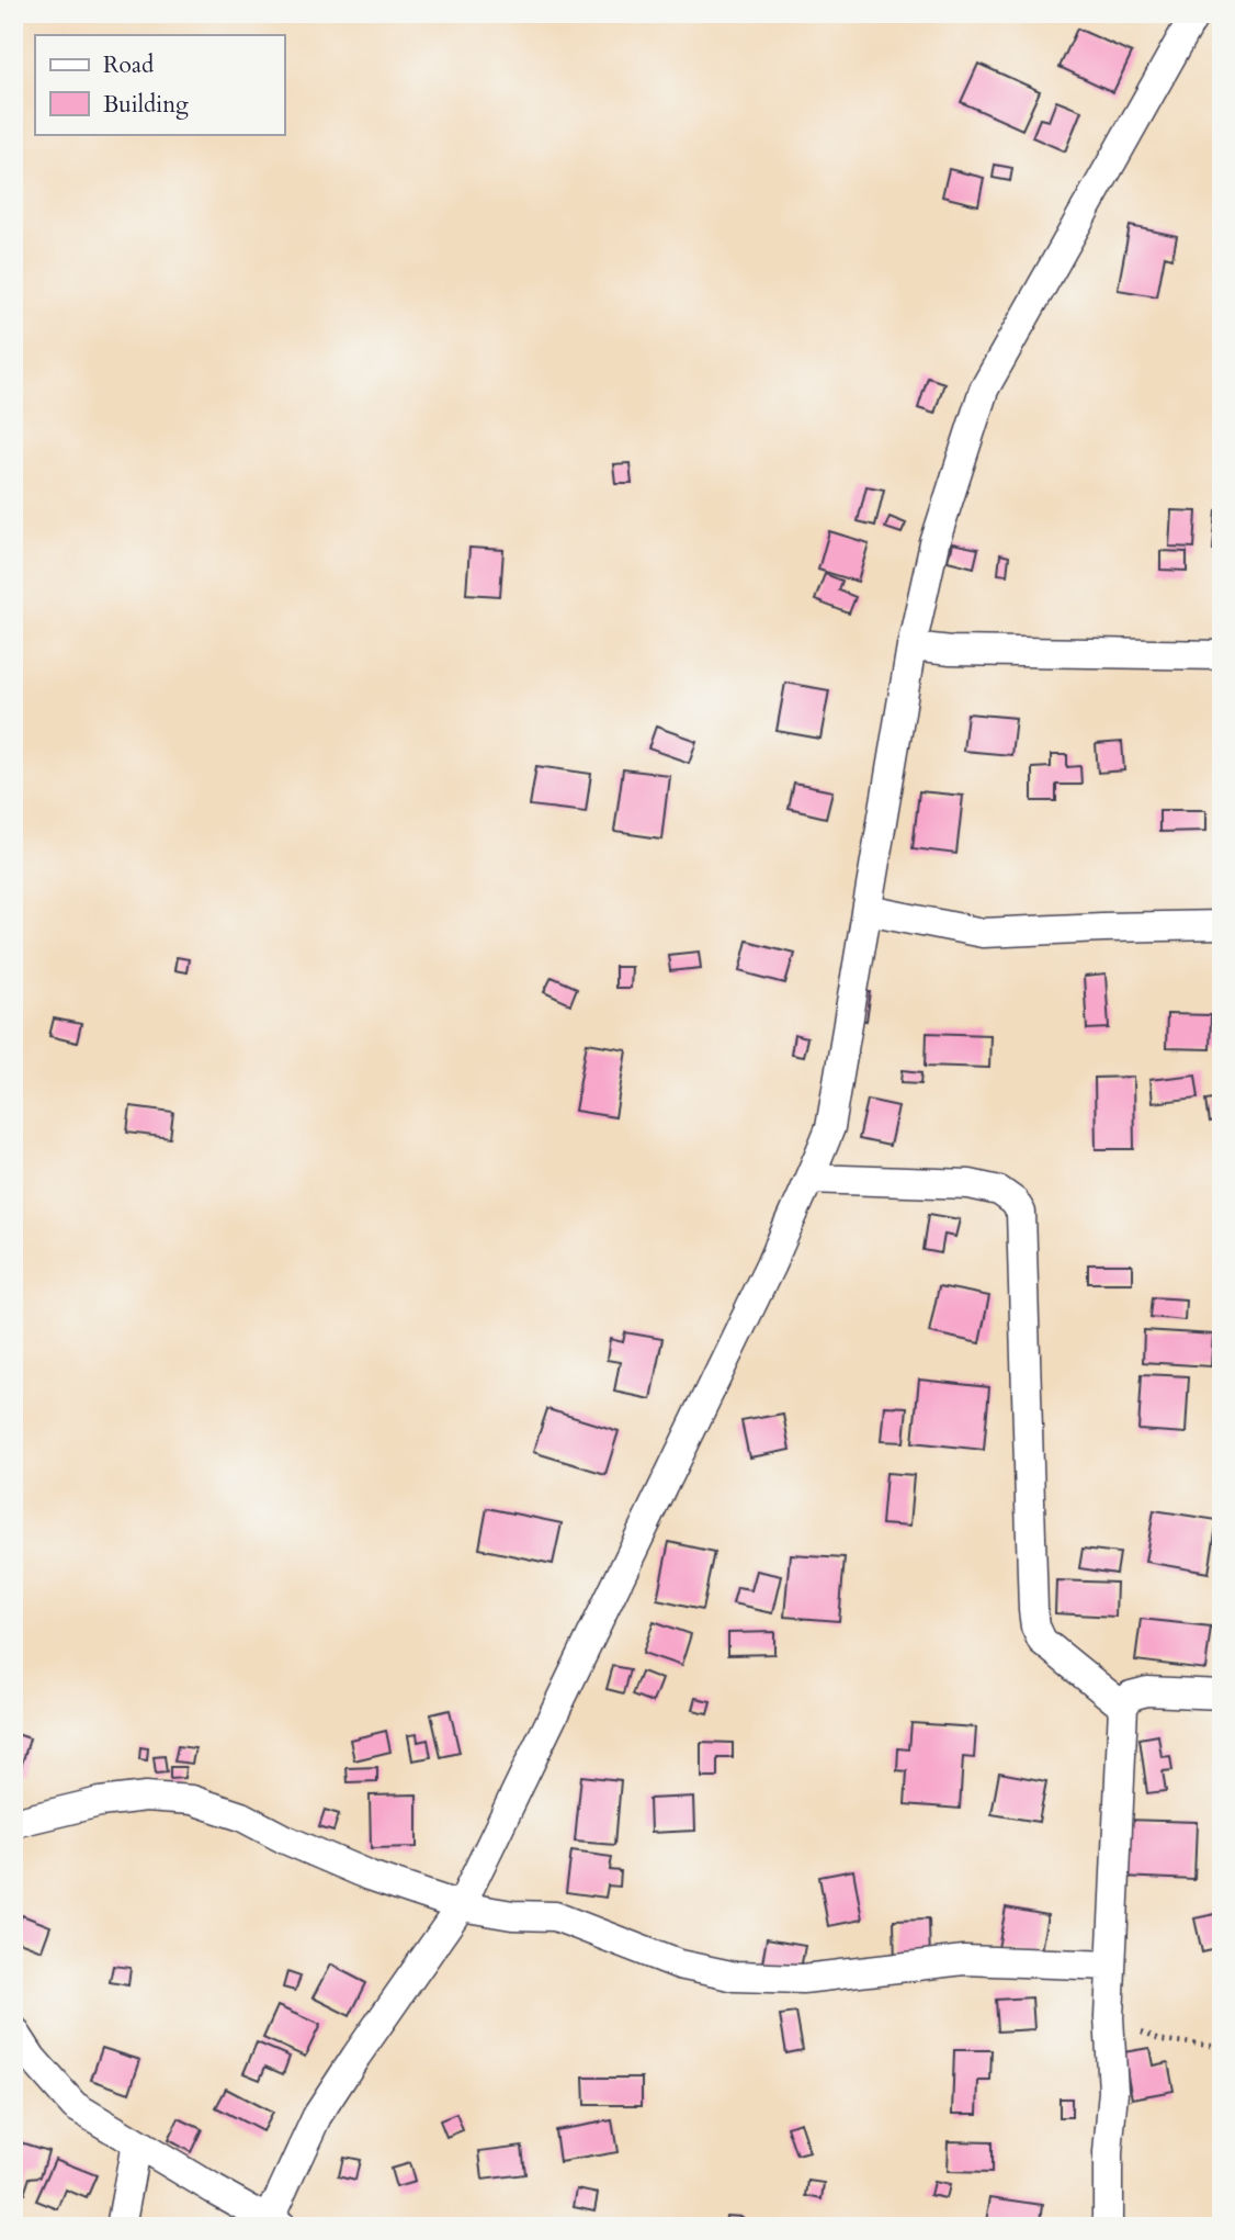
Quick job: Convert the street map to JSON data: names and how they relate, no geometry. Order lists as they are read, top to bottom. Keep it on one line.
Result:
{"legend":["Road","Building"]}
